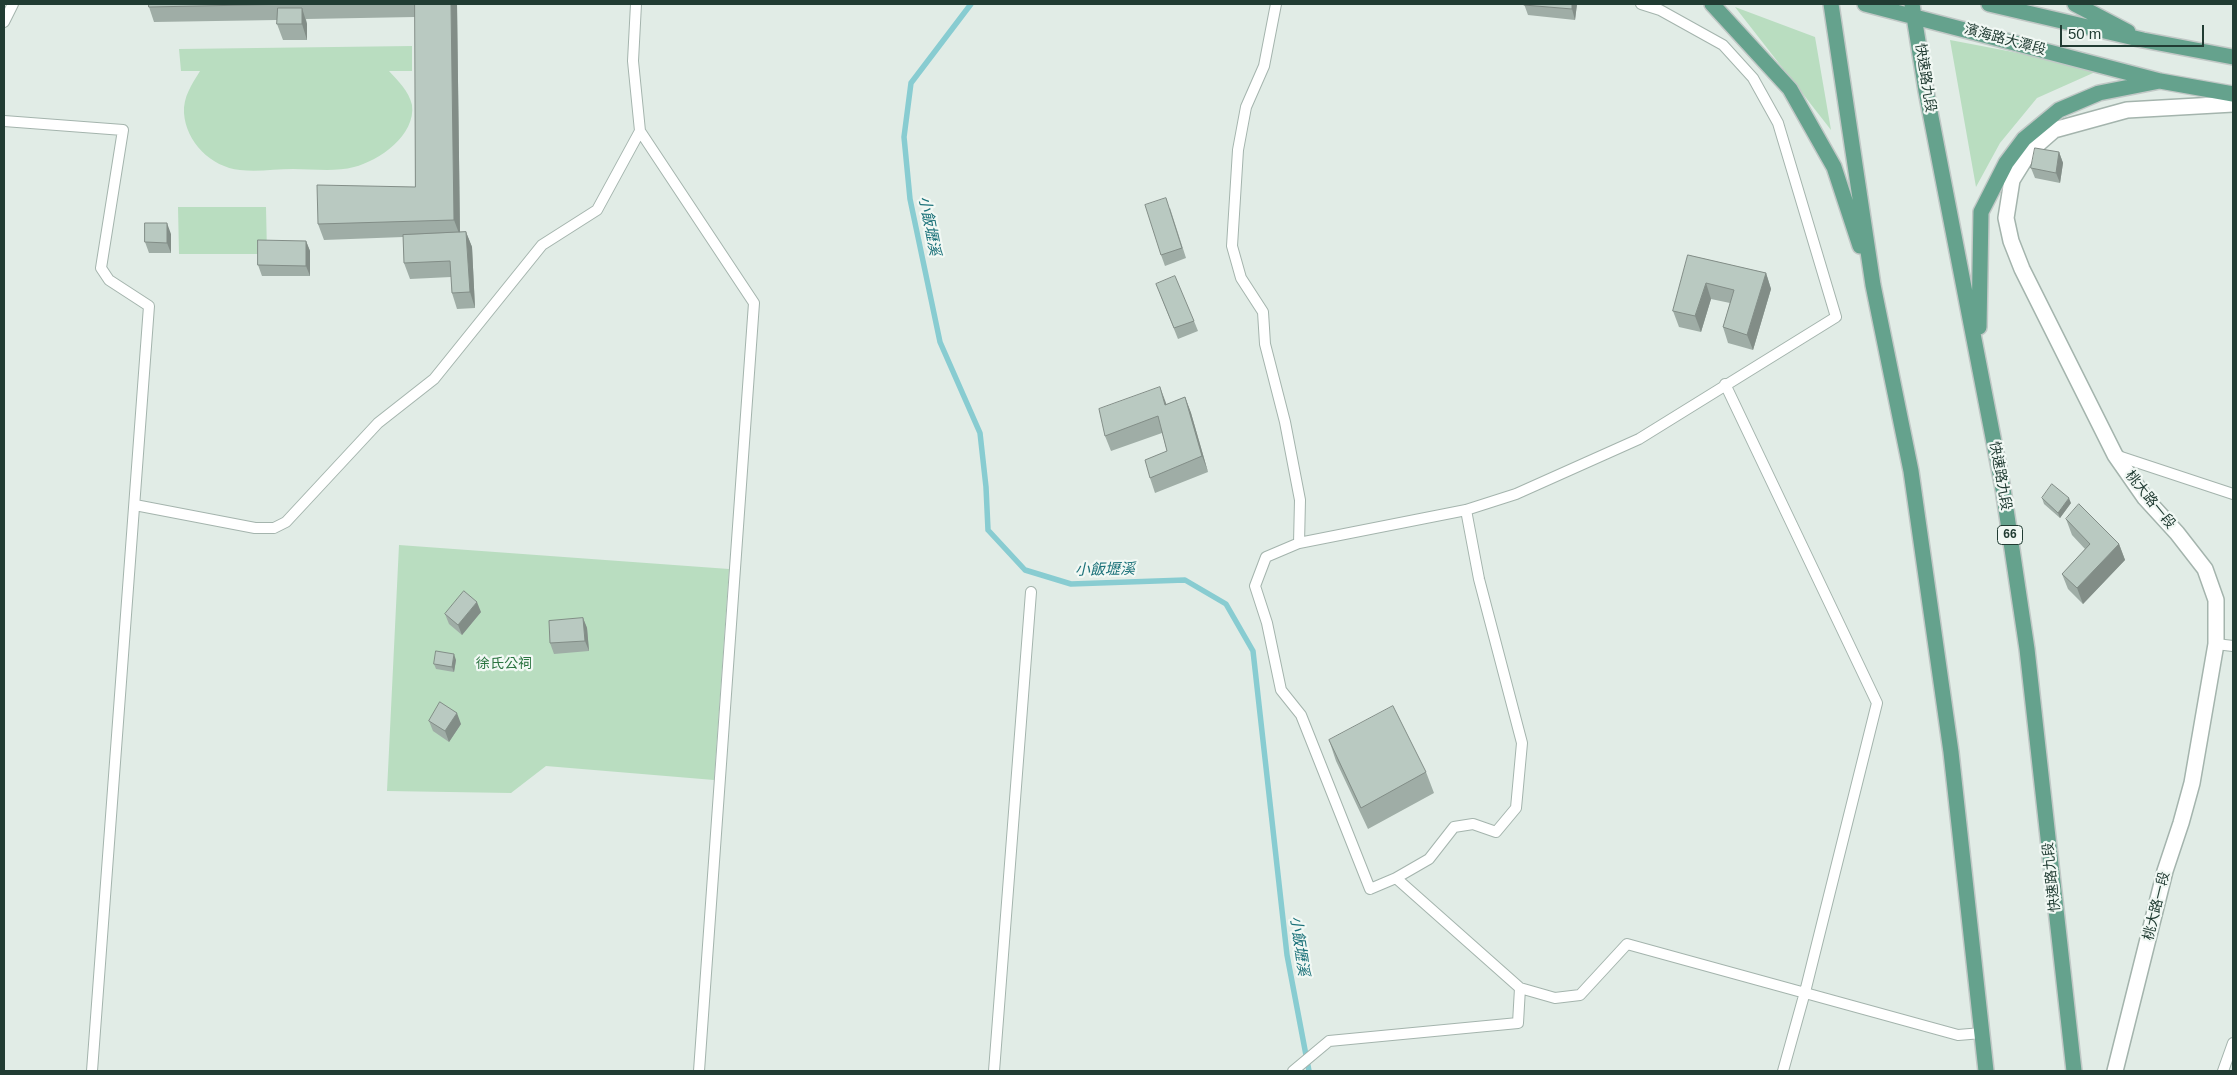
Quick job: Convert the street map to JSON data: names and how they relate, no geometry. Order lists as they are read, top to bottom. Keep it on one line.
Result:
{"streets":{"main road":["濱海路大潭段","快速路九段","66"],"street":["桃大路一段"]},"crossings":[["濱海路大潭段","快速路九段"]],"water":["小飯壢溪"],"parks":["徐氏公祠"],"scale_bar":"50 m"}
